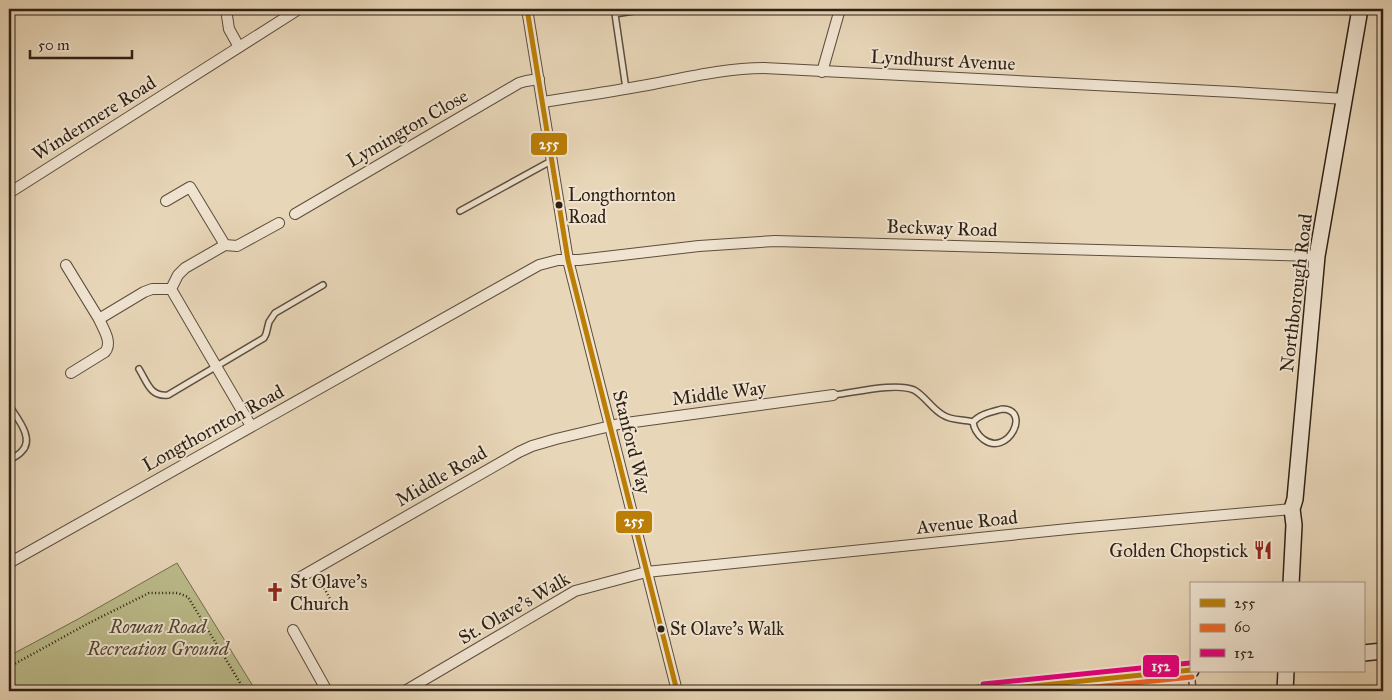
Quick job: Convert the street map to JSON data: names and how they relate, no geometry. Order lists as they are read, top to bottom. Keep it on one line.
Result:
{"streets":{"street":["Lyndhurst Avenue","Windermere Road","Lymington Close","Beckway Road","Northborough Road","Middle Way","Longthornton Road","Stanford Way","Middle Road","Avenue Road","St. Olave's Walk"]},"crossings":[["Lyndhurst Avenue","Northborough Road"],["Lyndhurst Avenue","Stanford Way"],["Lymington Close","Stanford Way"],["Beckway Road","Northborough Road"],["Beckway Road","Longthornton Road"],["Beckway Road","Stanford Way"],["Northborough Road","Avenue Road"],["Middle Way","Stanford Way"],["Middle Way","Middle Road"],["Longthornton Road","Stanford Way"],["Stanford Way","Middle Road"],["Stanford Way","Avenue Road"],["Stanford Way","St. Olave's Walk"],["Avenue Road","St. Olave's Walk"]],"parks":["Rowan Road Recreation Ground"],"places":{"other":["Longthornton Road","St Olave's Walk"],"restaurant":["Golden Chopstick"],"church":["St Olave's Church"]},"lines":["transit line 255","transit line 152","transit line 60"],"legend":["255","60","152"],"scale_bar":"50 m"}
